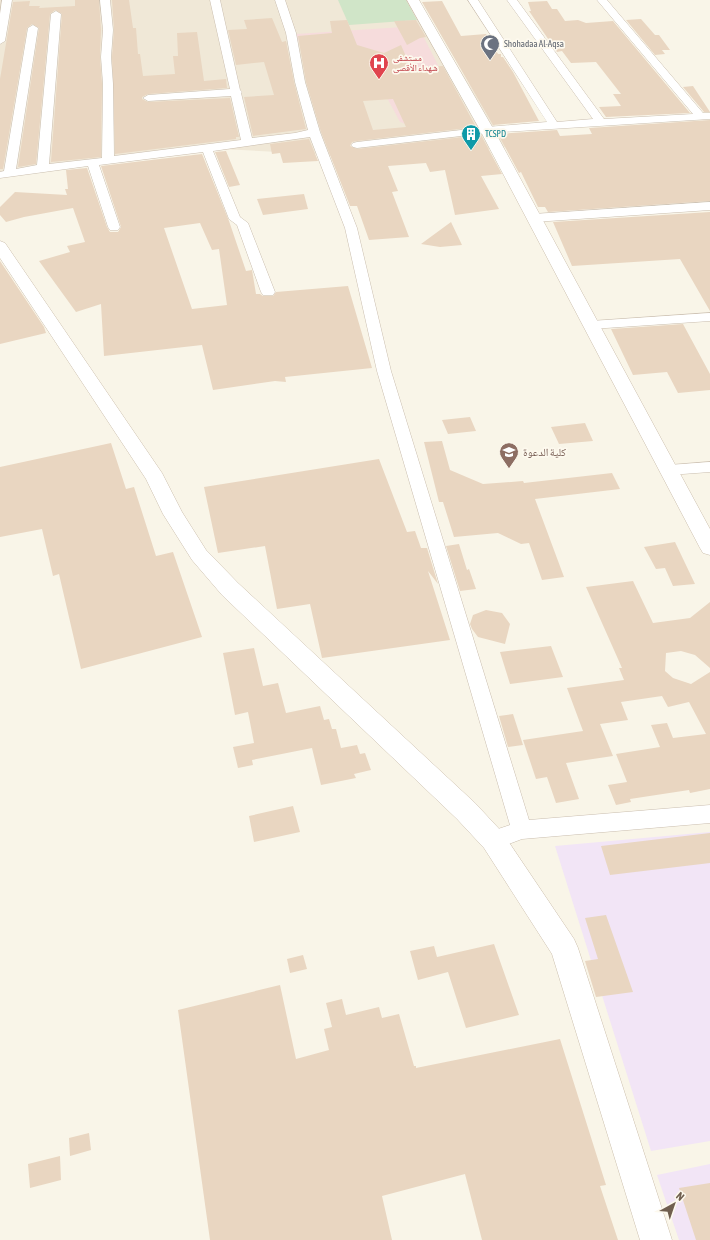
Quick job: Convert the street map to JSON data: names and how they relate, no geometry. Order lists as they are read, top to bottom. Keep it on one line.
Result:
{"places":{"mosque":["Shohadaa Al-Aqsa"],"hospital":["مستشفى شهداء الأقصى"],"building":["TCSPD"],"school or university":["كلية الدعوة"]},"north":"top right"}
